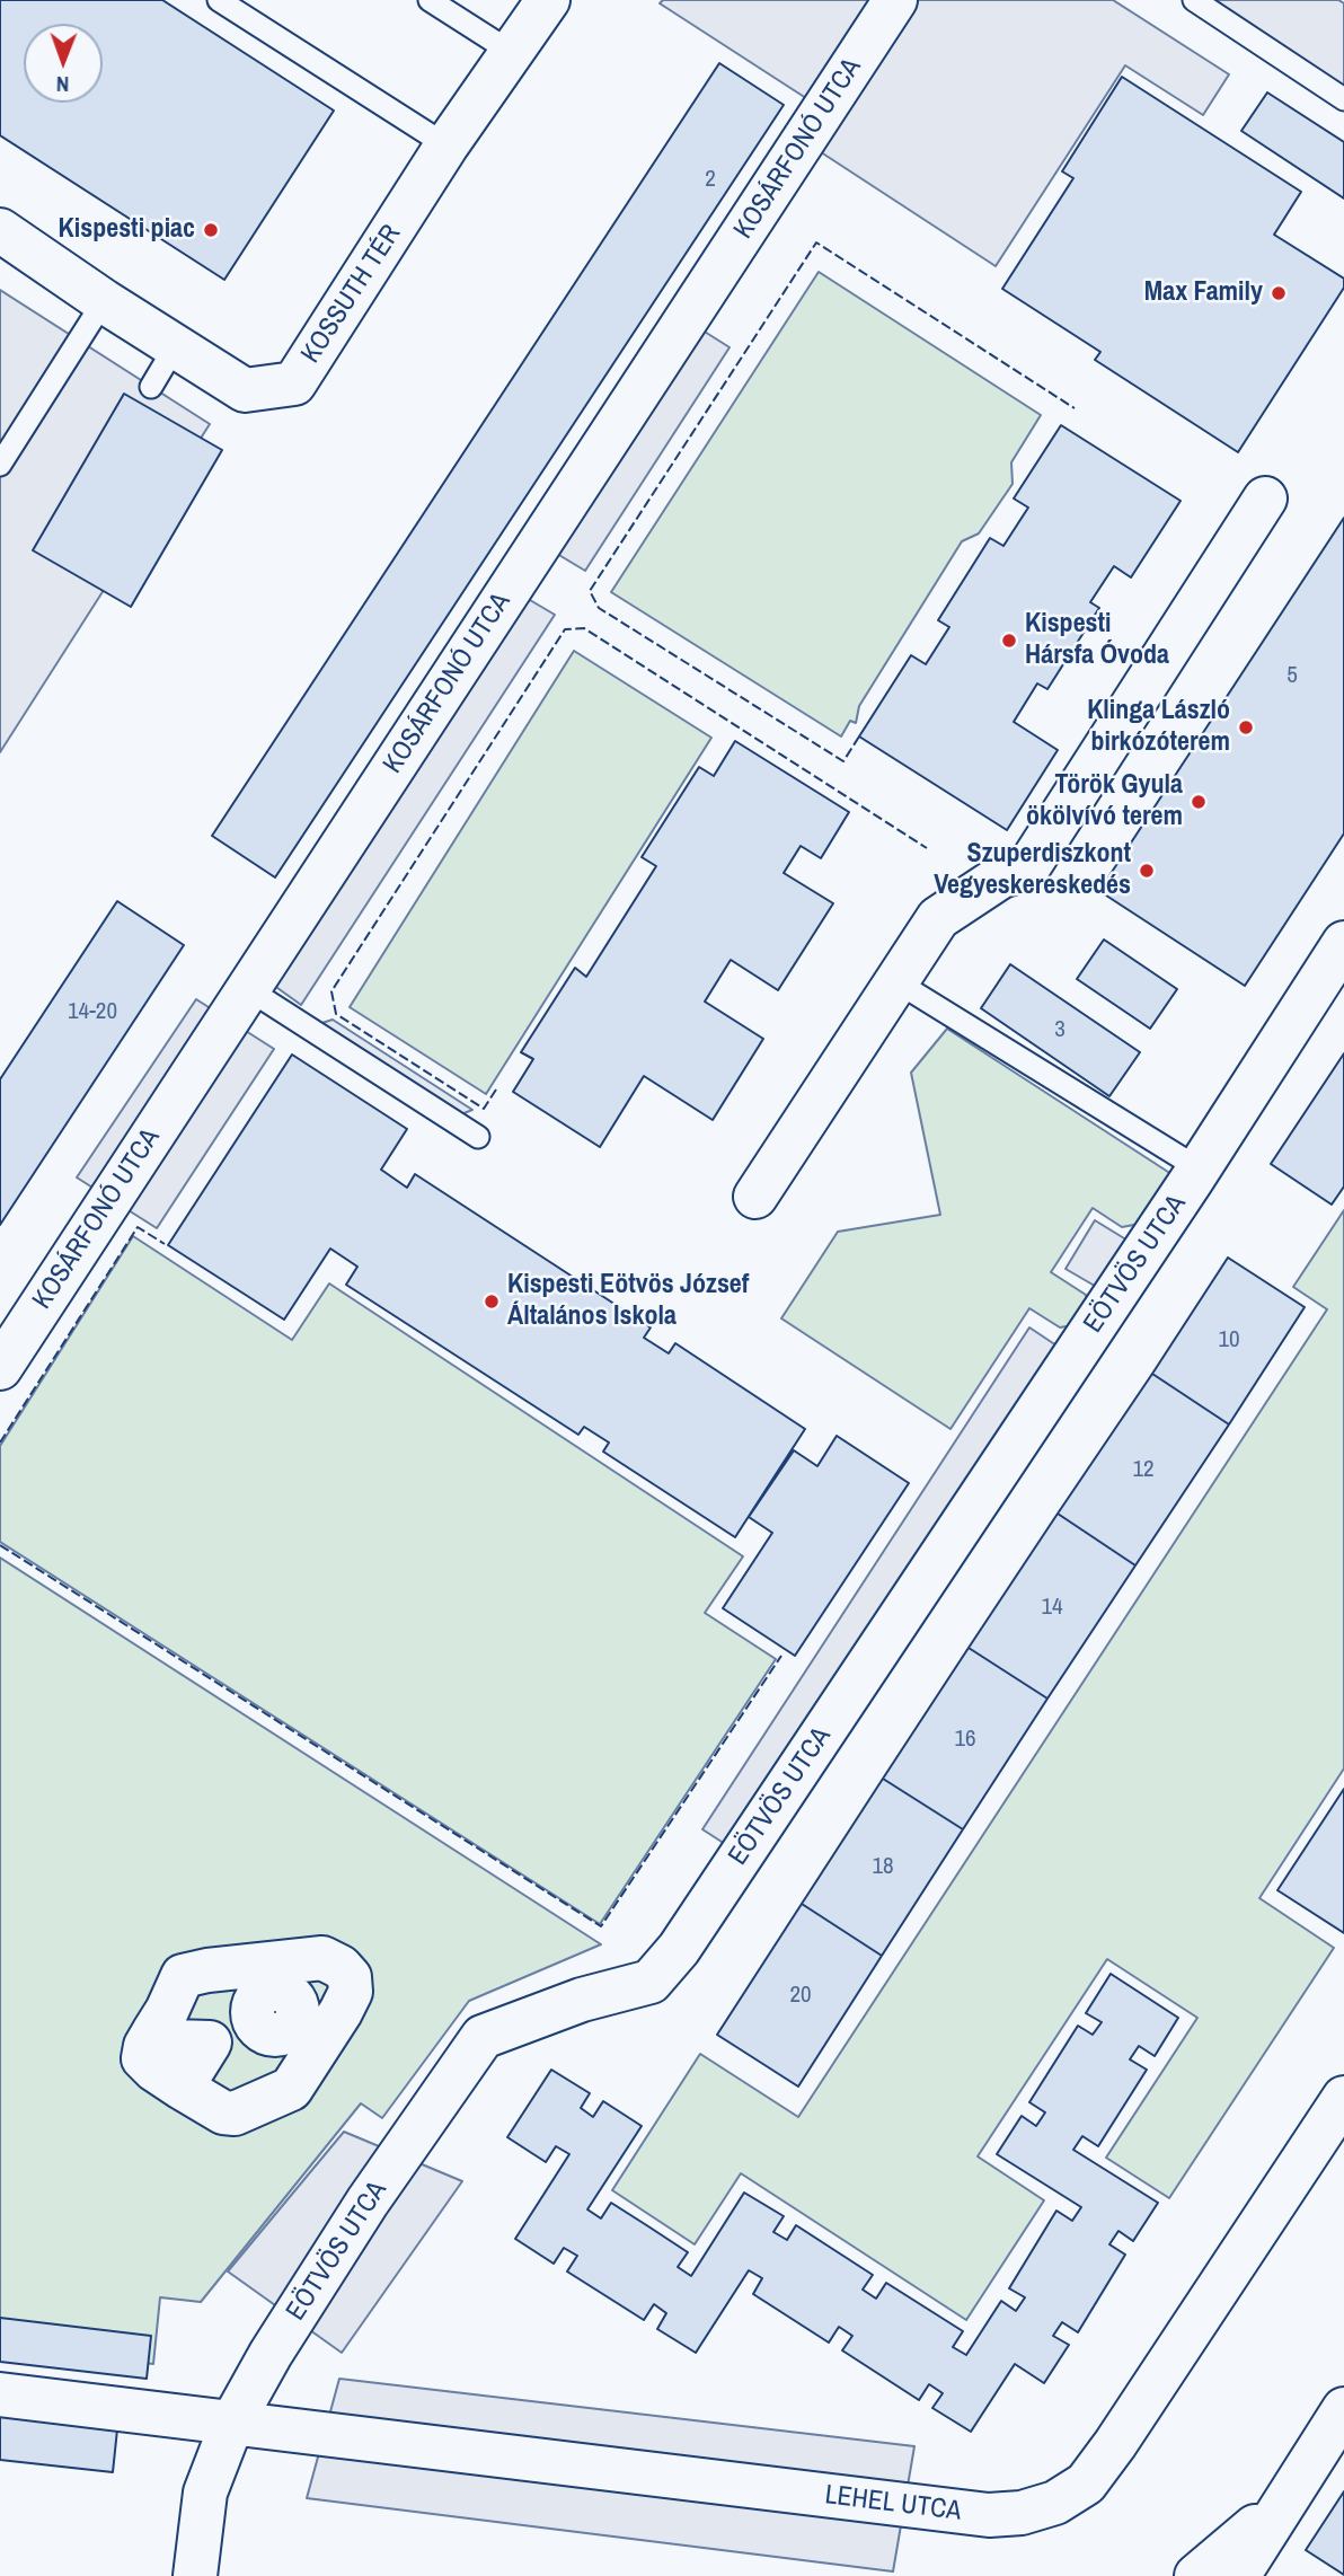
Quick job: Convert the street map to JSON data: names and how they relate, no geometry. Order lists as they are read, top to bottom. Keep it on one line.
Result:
{"streets":{"street":["KOSÁRFONÓ UTCA","KOSSUTH TÉR","EÖTVÖS UTCA","LEHEL UTCA"]},"crossings":[["EÖTVÖS UTCA","LEHEL UTCA"]],"places":["Kispesti piac","Max Family","Kispesti Hársfa Óvoda","Klinga László birkózóterem","Török Gyula ökölvívó terem","Szuperdiszkont Vegyeskereskedés","Kispesti Eötvös József Általános Iskola"],"house_numbers":["2","5","14-20","3","10","12","14","16","18","20"],"north":"bottom"}
